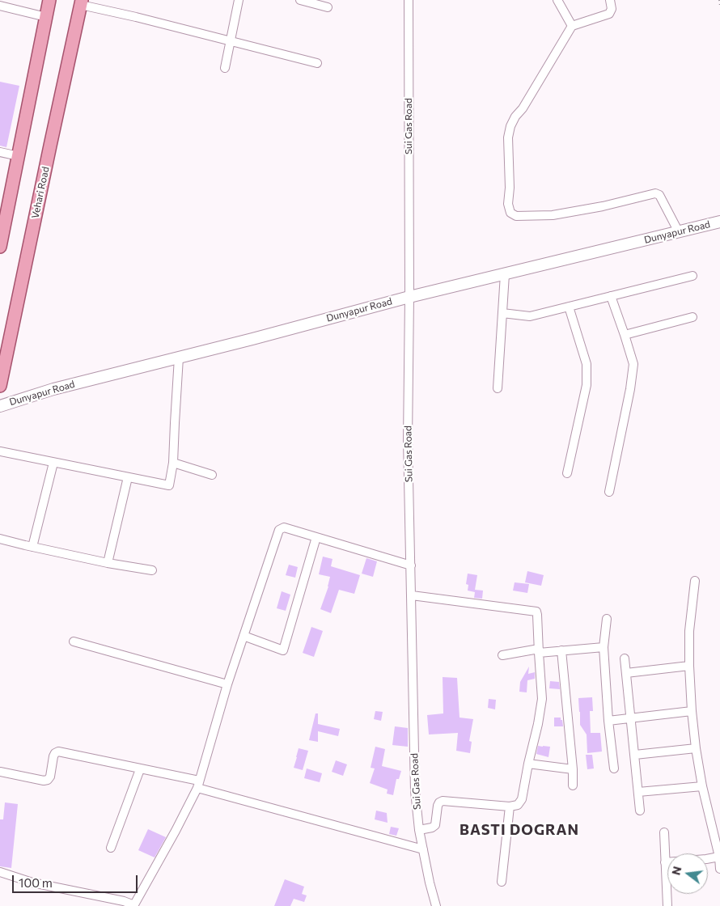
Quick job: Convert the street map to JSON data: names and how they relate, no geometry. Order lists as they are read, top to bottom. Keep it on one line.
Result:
{"streets":{"main road":["Vehari Road"],"street":["Sui Gas Road","Dunyapur Road"]},"crossings":[["Sui Gas Road","Dunyapur Road"]],"districts":["BASTI DOGRAN"],"scale_bar":"100 m","north":"left"}
